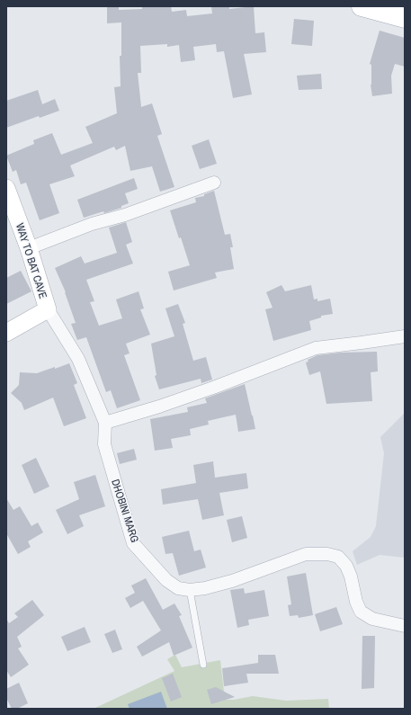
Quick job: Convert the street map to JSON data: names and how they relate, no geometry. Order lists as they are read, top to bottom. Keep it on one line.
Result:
{"streets":{"main road":["WAY TO BAT CAVE"],"street":["DHOBINI MARG"]},"crossings":[["WAY TO BAT CAVE","DHOBINI MARG"]]}
